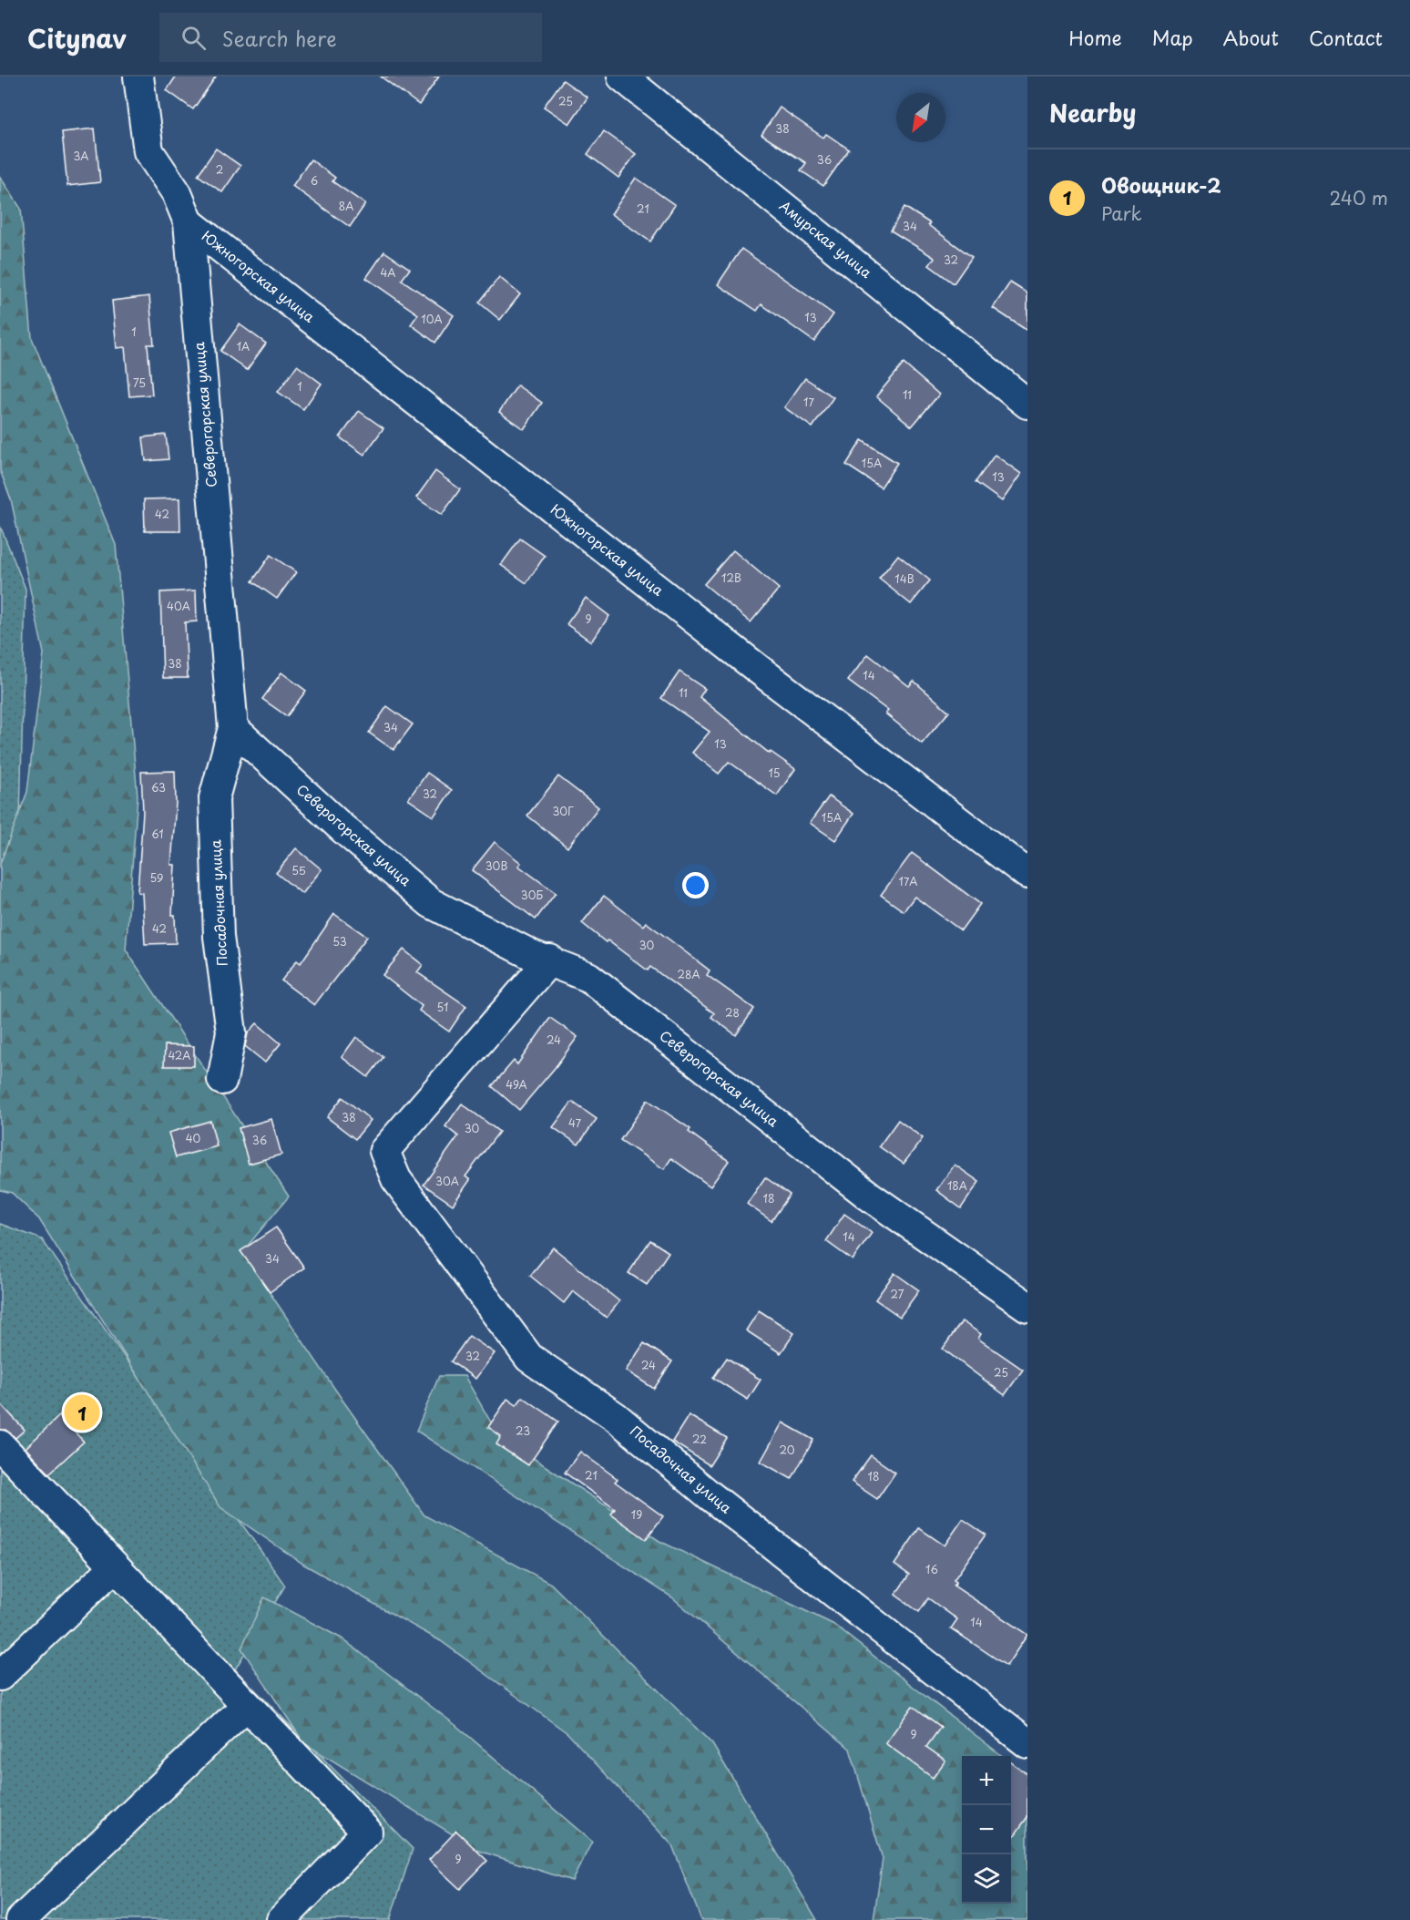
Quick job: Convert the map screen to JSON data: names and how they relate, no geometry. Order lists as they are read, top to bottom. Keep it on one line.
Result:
{"streets":{"street":["Амурская улица","Южногорская улица","Северогорская улица","Посадочная улица"]},"crossings":[["Южногорская улица","Северогорская улица"],["Северогорская улица","Посадочная улица"]],"house_numbers":["25","38","3А","36","2","6","8А","21","34","32","4А","13","10А","1","1А","75","1","11","17","15А","13","42","12В","14В","40А","9","38","14","11","34","13","15","63","32","30Г","15А","61","30В","55","59","17А","30Б","42","53","30","28А","51","28","24","42А","49А","38","47","30","40","36","30А","18А","18","14","34","27","32","24","25","23","22","20","21","18","19","16","14","9","9"],"north":"bottom left","page":{"header":"Citynav","search":"Search here","nav":["Home","Map","About","Contact"],"heading":"Nearby","list":[{"mark":"1","name":"Овощник-2","note":"Park","value":"240 m"}],"pins":"1","map_buttons":["+","−"]}}
